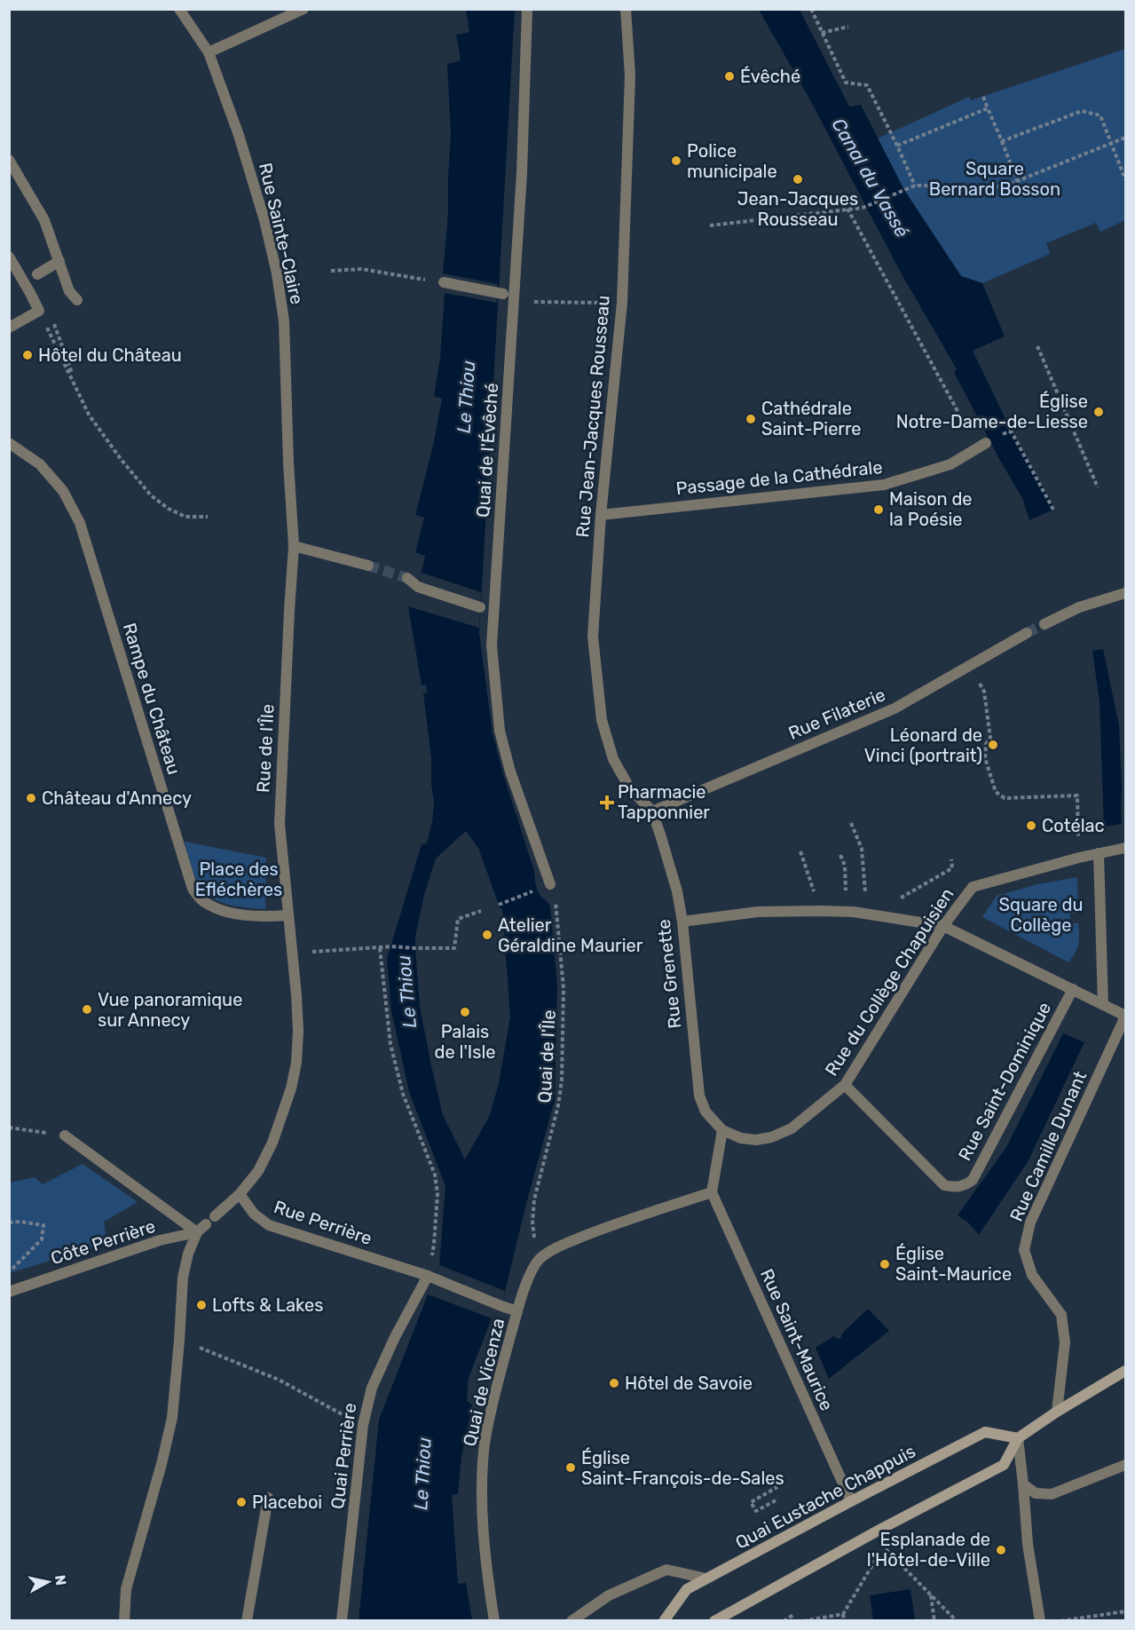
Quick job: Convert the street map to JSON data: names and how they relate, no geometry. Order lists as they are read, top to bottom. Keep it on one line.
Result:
{"streets":{"main road":["Quai Eustache Chappuis"],"street":["Rue Sainte-Claire","Rue Jean-Jacques Rousseau","Quai de l'Évêché","Passage de la Cathédrale","Rampe du Château","Rue Filaterie","Rue de l'Île","Rue Grenette","Rue du Collège Chapuisien","Rue Saint-Dominique","Rue Camille Dunant","Rue Perrière","Côte Perrière","Rue Saint-Maurice","Quai de Vicenza","Quai Perrière"],"path":["Quai de l'Île"]},"crossings":[["Rue Sainte-Claire","Rue de l'Île"],["Rue Jean-Jacques Rousseau","Passage de la Cathédrale"],["Rue Jean-Jacques Rousseau","Rue Filaterie"],["Rue Jean-Jacques Rousseau","Rue Grenette"],["Quai de l'Évêché","Quai de l'Île"],["Rampe du Château","Rue de l'Île"],["Rue Filaterie","Rue Grenette"],["Rue Grenette","Rue du Collège Chapuisien"],["Rue du Collège Chapuisien","Rue Saint-Dominique"],["Quai de l'Île","Quai de Vicenza"],["Rue Perrière","Quai de Vicenza"],["Rue Perrière","Quai Perrière"],["Rue Saint-Maurice","Quai Eustache Chappuis"]],"water":["Canal du Vassé","Le Thiou"],"parks":["Square Bernard Bosson","Place des Efléchères","Square du Collège"],"places":{"other":["Évêché","Police municipale","Jean-Jacques Rousseau","Hôtel du Château","Église Notre-Dame-de-Liesse","Cathédrale Saint-Pierre","Maison de la Poésie","Léonard de Vinci (portrait)","Château d'Annecy","Cotélac","Atelier Géraldine Maurier","Vue panoramique sur Annecy","Palais de l'Isle","Église Saint-Maurice","Lofts & Lakes","Hôtel de Savoie","Église Saint-François-de-Sales","Placeboi","Esplanade de l'Hôtel-de-Ville"],"health":["Pharmacie Tapponnier"]},"north":"right"}
